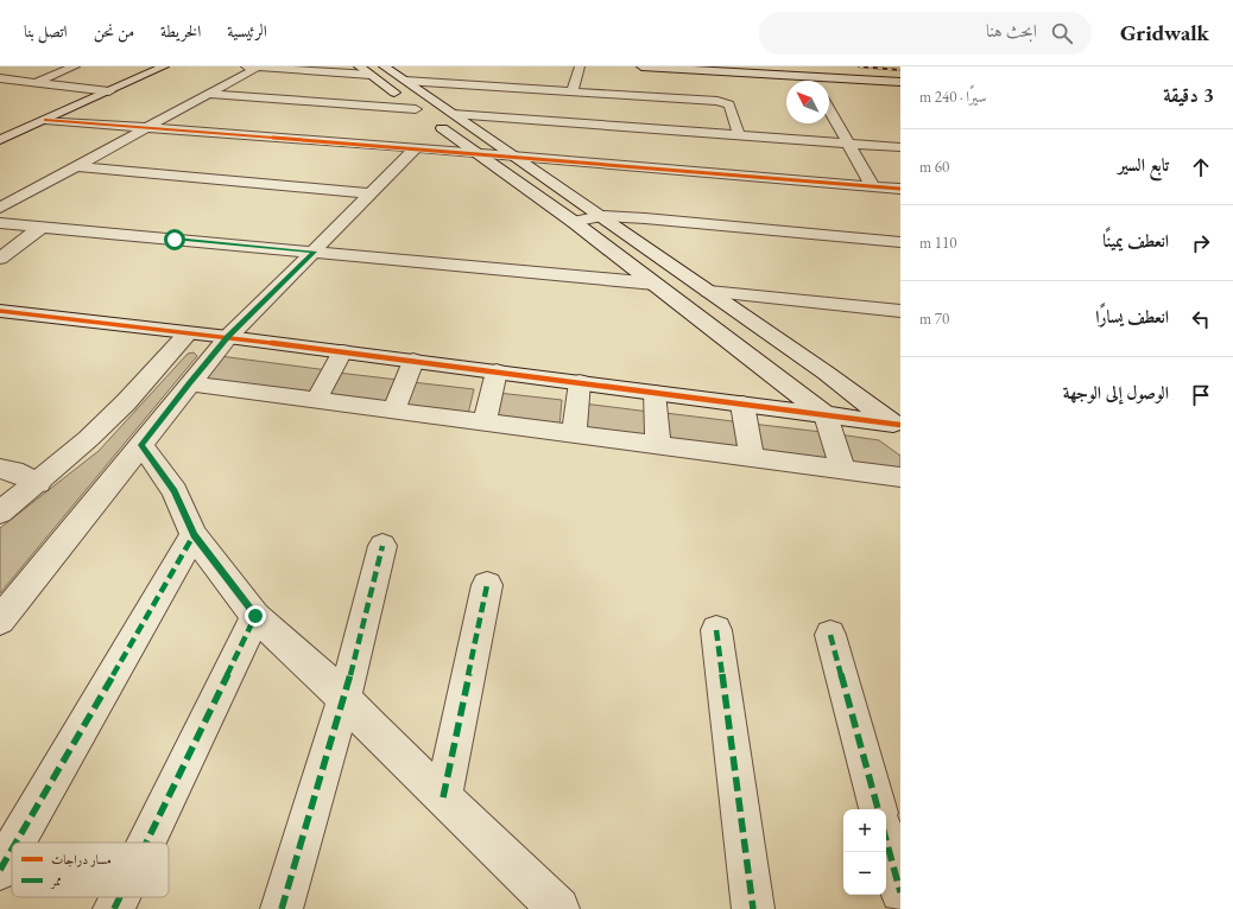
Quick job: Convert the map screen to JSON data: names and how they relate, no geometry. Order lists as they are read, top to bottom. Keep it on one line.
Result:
{"legend":["مسار دراجات","ممر"],"north":"top left","page":{"header":"Gridwalk","search":"ابحث هنا","nav":["الرئيسية","الخريطة","من نحن","اتصل بنا"],"heading":["3 دقيقة","سيرًا · 240 m"],"list":[["تابع السير","60 m"],["انعطف يمينًا","110 m"],["انعطف يسارًا","70 m"],"الوصول إلى الوجهة"],"map_buttons":["+","−"]}}
